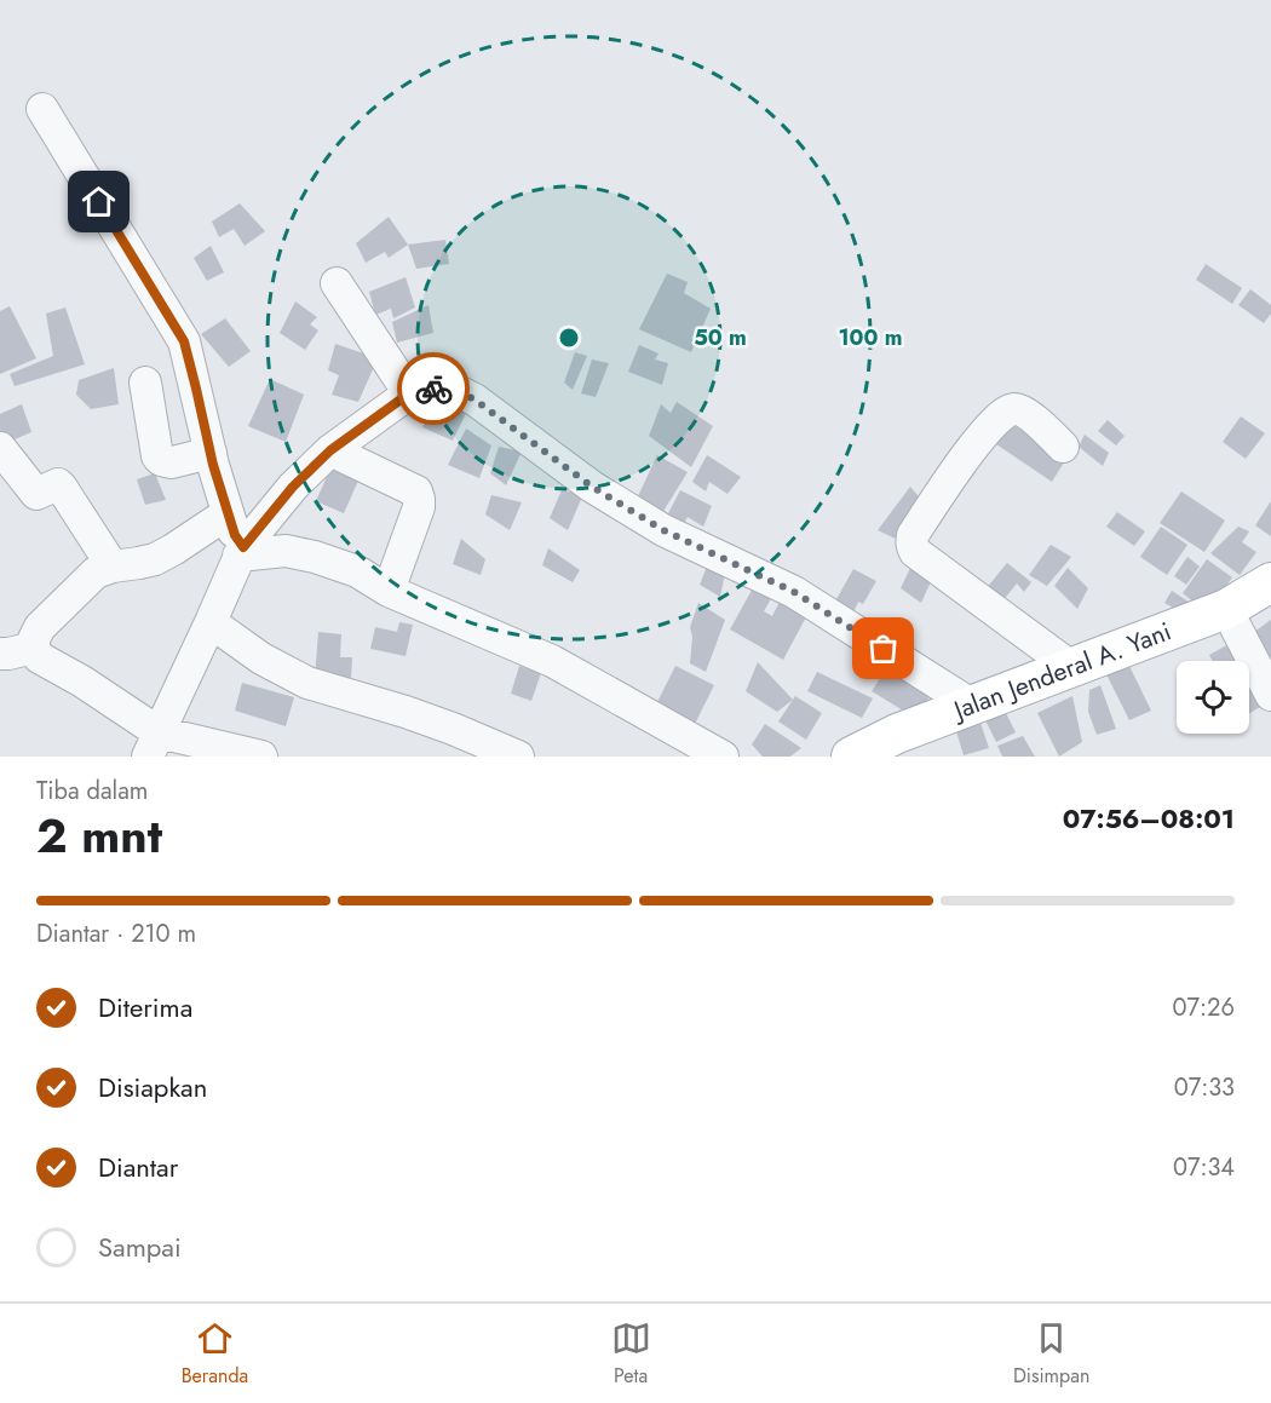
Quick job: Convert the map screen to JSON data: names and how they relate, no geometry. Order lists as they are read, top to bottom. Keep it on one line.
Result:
{"streets":{"main road":["Jalan Jenderal A. Yani"]},"page":{"heading":["2 mnt","Tiba dalam","07:56–08:01"],"bar":"Diantar · 210 m","list":[["Diterima","07:26"],["Disiapkan","07:33"],["Diantar","07:34"],"Sampai"],"tabs":["Beranda","Peta","Disimpan"]},"rings":["50 m","100 m"]}
